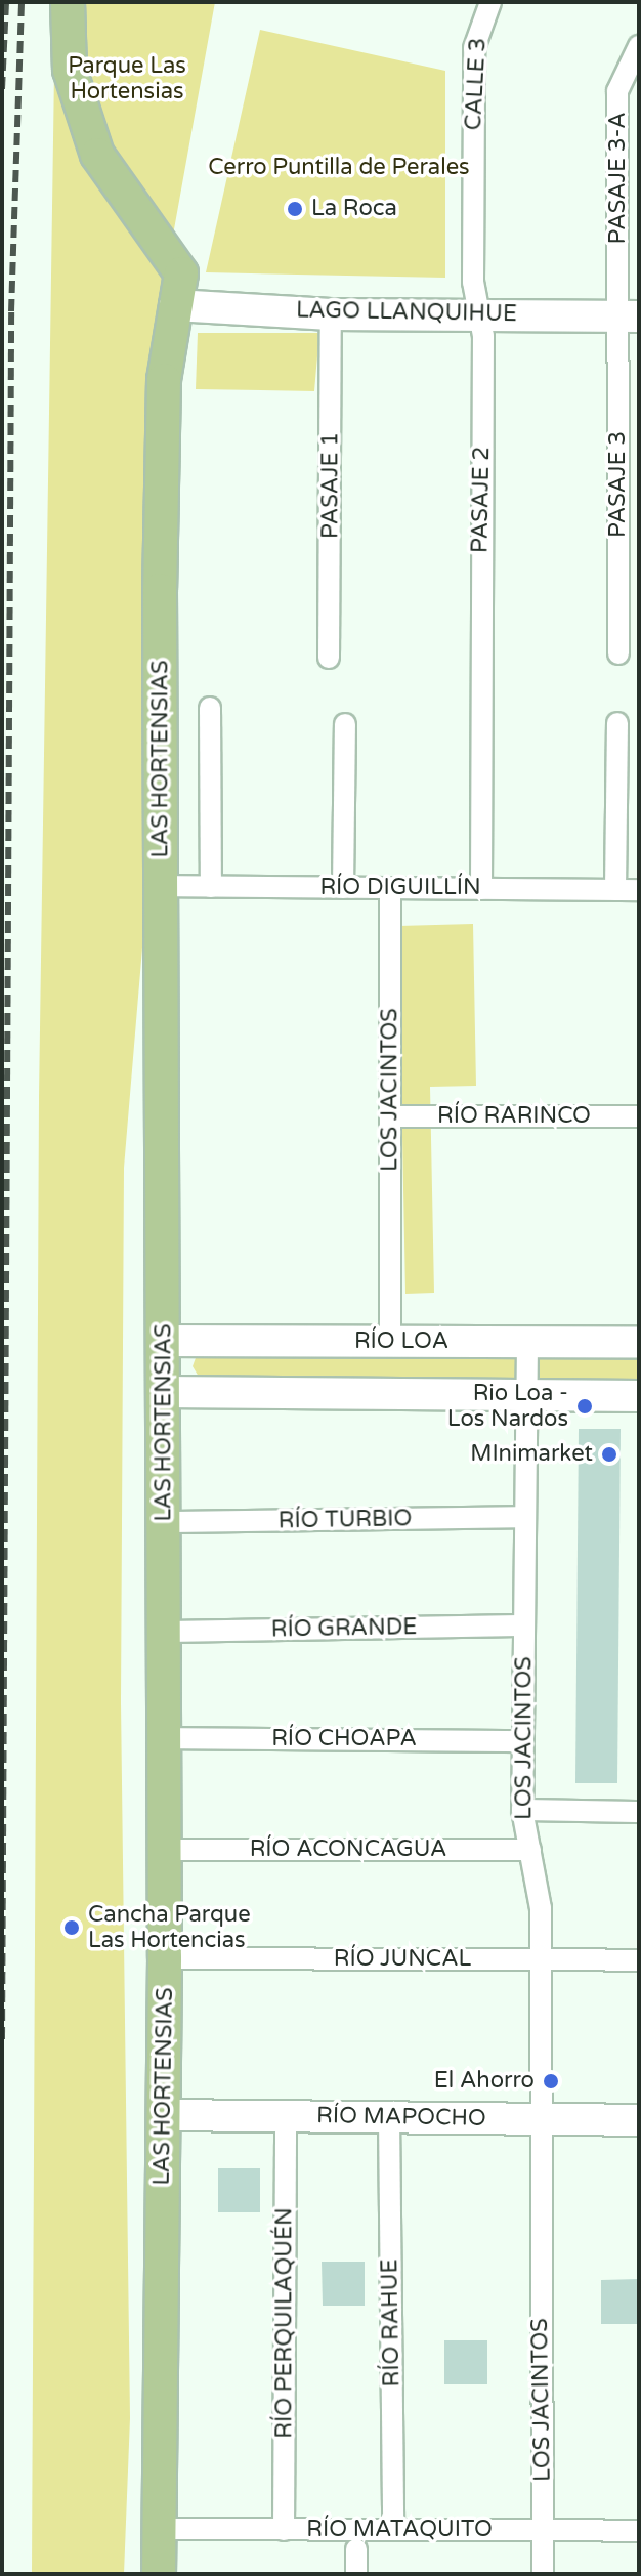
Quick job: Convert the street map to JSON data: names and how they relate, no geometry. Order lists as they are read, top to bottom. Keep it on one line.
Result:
{"streets":{"main road":["LAS HORTENSIAS"],"street":["CALLE 3","PASAJE 3-A","LAGO LLANQUIHUE","PASAJE 3","PASAJE 1","PASAJE 2","RÍO DIGUILLÍN","LOS JACINTOS","RÍO RARINCO","RÍO LOA","RÍO TURBIO","RÍO GRANDE","RÍO CHOAPA","RÍO ACONCAGUA","RÍO JUNCAL","RÍO MAPOCHO","RÍO PERQUILAQUÉN","RÍO RAHUE","RÍO MATAQUITO"]},"crossings":[["CALLE 3","LAGO LLANQUIHUE"],["CALLE 3","PASAJE 2"],["PASAJE 3-A","LAGO LLANQUIHUE"],["PASAJE 3-A","PASAJE 3"],["LAGO LLANQUIHUE","PASAJE 3"],["LAGO LLANQUIHUE","PASAJE 1"],["LAGO LLANQUIHUE","PASAJE 2"],["LAGO LLANQUIHUE","LAS HORTENSIAS"],["PASAJE 2","RÍO DIGUILLÍN"],["LAS HORTENSIAS","RÍO DIGUILLÍN"],["LAS HORTENSIAS","RÍO LOA"],["LAS HORTENSIAS","RÍO TURBIO"],["LAS HORTENSIAS","RÍO GRANDE"],["LAS HORTENSIAS","RÍO CHOAPA"],["LAS HORTENSIAS","RÍO ACONCAGUA"],["LAS HORTENSIAS","RÍO JUNCAL"],["LAS HORTENSIAS","RÍO MAPOCHO"],["LAS HORTENSIAS","RÍO MATAQUITO"],["RÍO DIGUILLÍN","LOS JACINTOS"],["LOS JACINTOS","RÍO RARINCO"],["LOS JACINTOS","RÍO LOA"],["LOS JACINTOS","RÍO TURBIO"],["LOS JACINTOS","RÍO GRANDE"],["LOS JACINTOS","RÍO CHOAPA"],["LOS JACINTOS","RÍO ACONCAGUA"],["LOS JACINTOS","RÍO JUNCAL"],["LOS JACINTOS","RÍO MAPOCHO"],["LOS JACINTOS","RÍO MATAQUITO"],["RÍO MAPOCHO","RÍO PERQUILAQUÉN"],["RÍO MAPOCHO","RÍO RAHUE"],["RÍO PERQUILAQUÉN","RÍO MATAQUITO"],["RÍO RAHUE","RÍO MATAQUITO"]],"parks":["Parque Las Hortensias","Cerro Puntilla de Perales"],"places":["La Roca","Rio Loa - Los Nardos","MInimarket","Cancha Parque Las Hortencias","El Ahorro"]}
